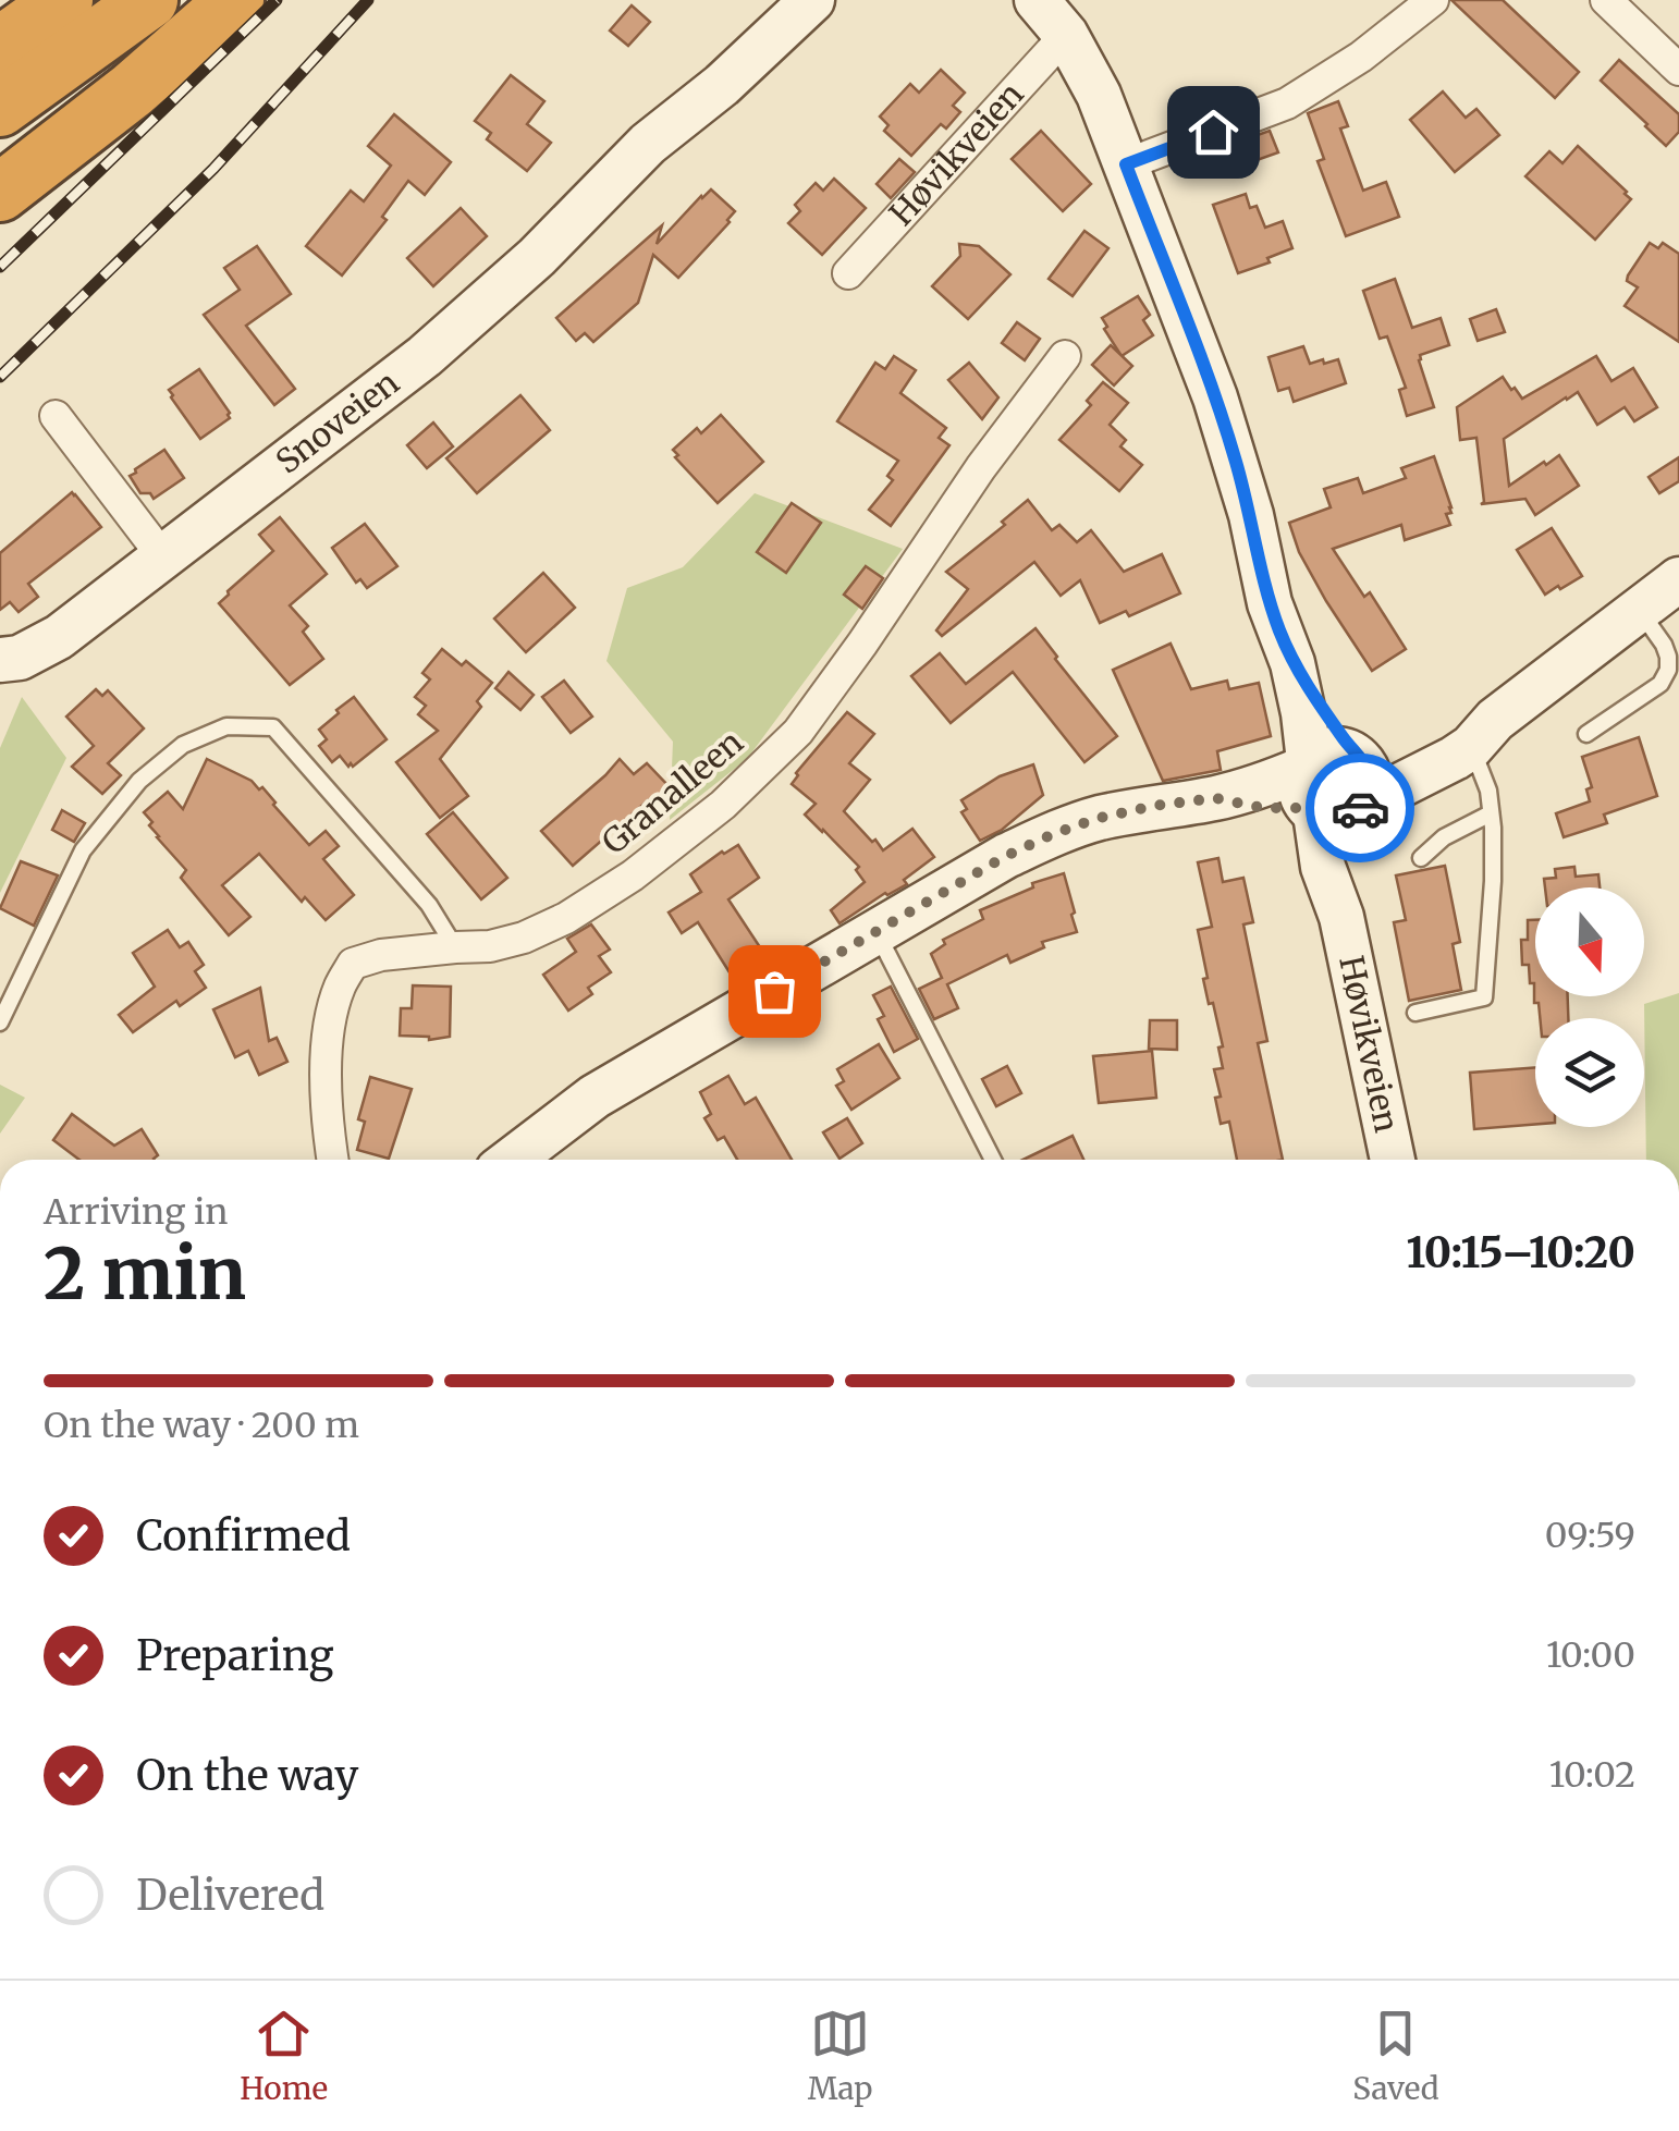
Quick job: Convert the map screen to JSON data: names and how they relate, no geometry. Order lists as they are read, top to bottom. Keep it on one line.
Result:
{"streets":{"main road":["Høvikveien","Snoveien"],"street":["Granalleen"]},"north":"bottom","page":{"heading":["2 min","Arriving in","10:15–10:20"],"bar":"On the way · 200 m","list":[["Confirmed","09:59"],["Preparing","10:00"],["On the way","10:02"],"Delivered"],"tabs":["Home","Map","Saved"]}}
